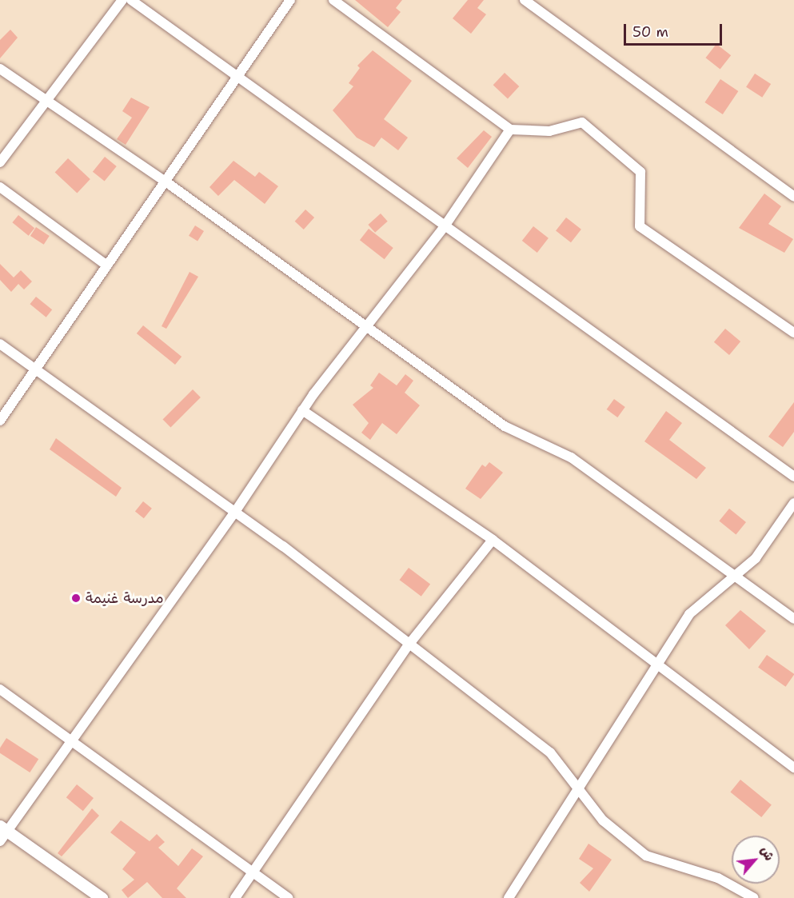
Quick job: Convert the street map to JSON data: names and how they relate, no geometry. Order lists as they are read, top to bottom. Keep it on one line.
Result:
{"places":["مدرسة غنيمة"],"scale_bar":"50 m","north":"top right"}
